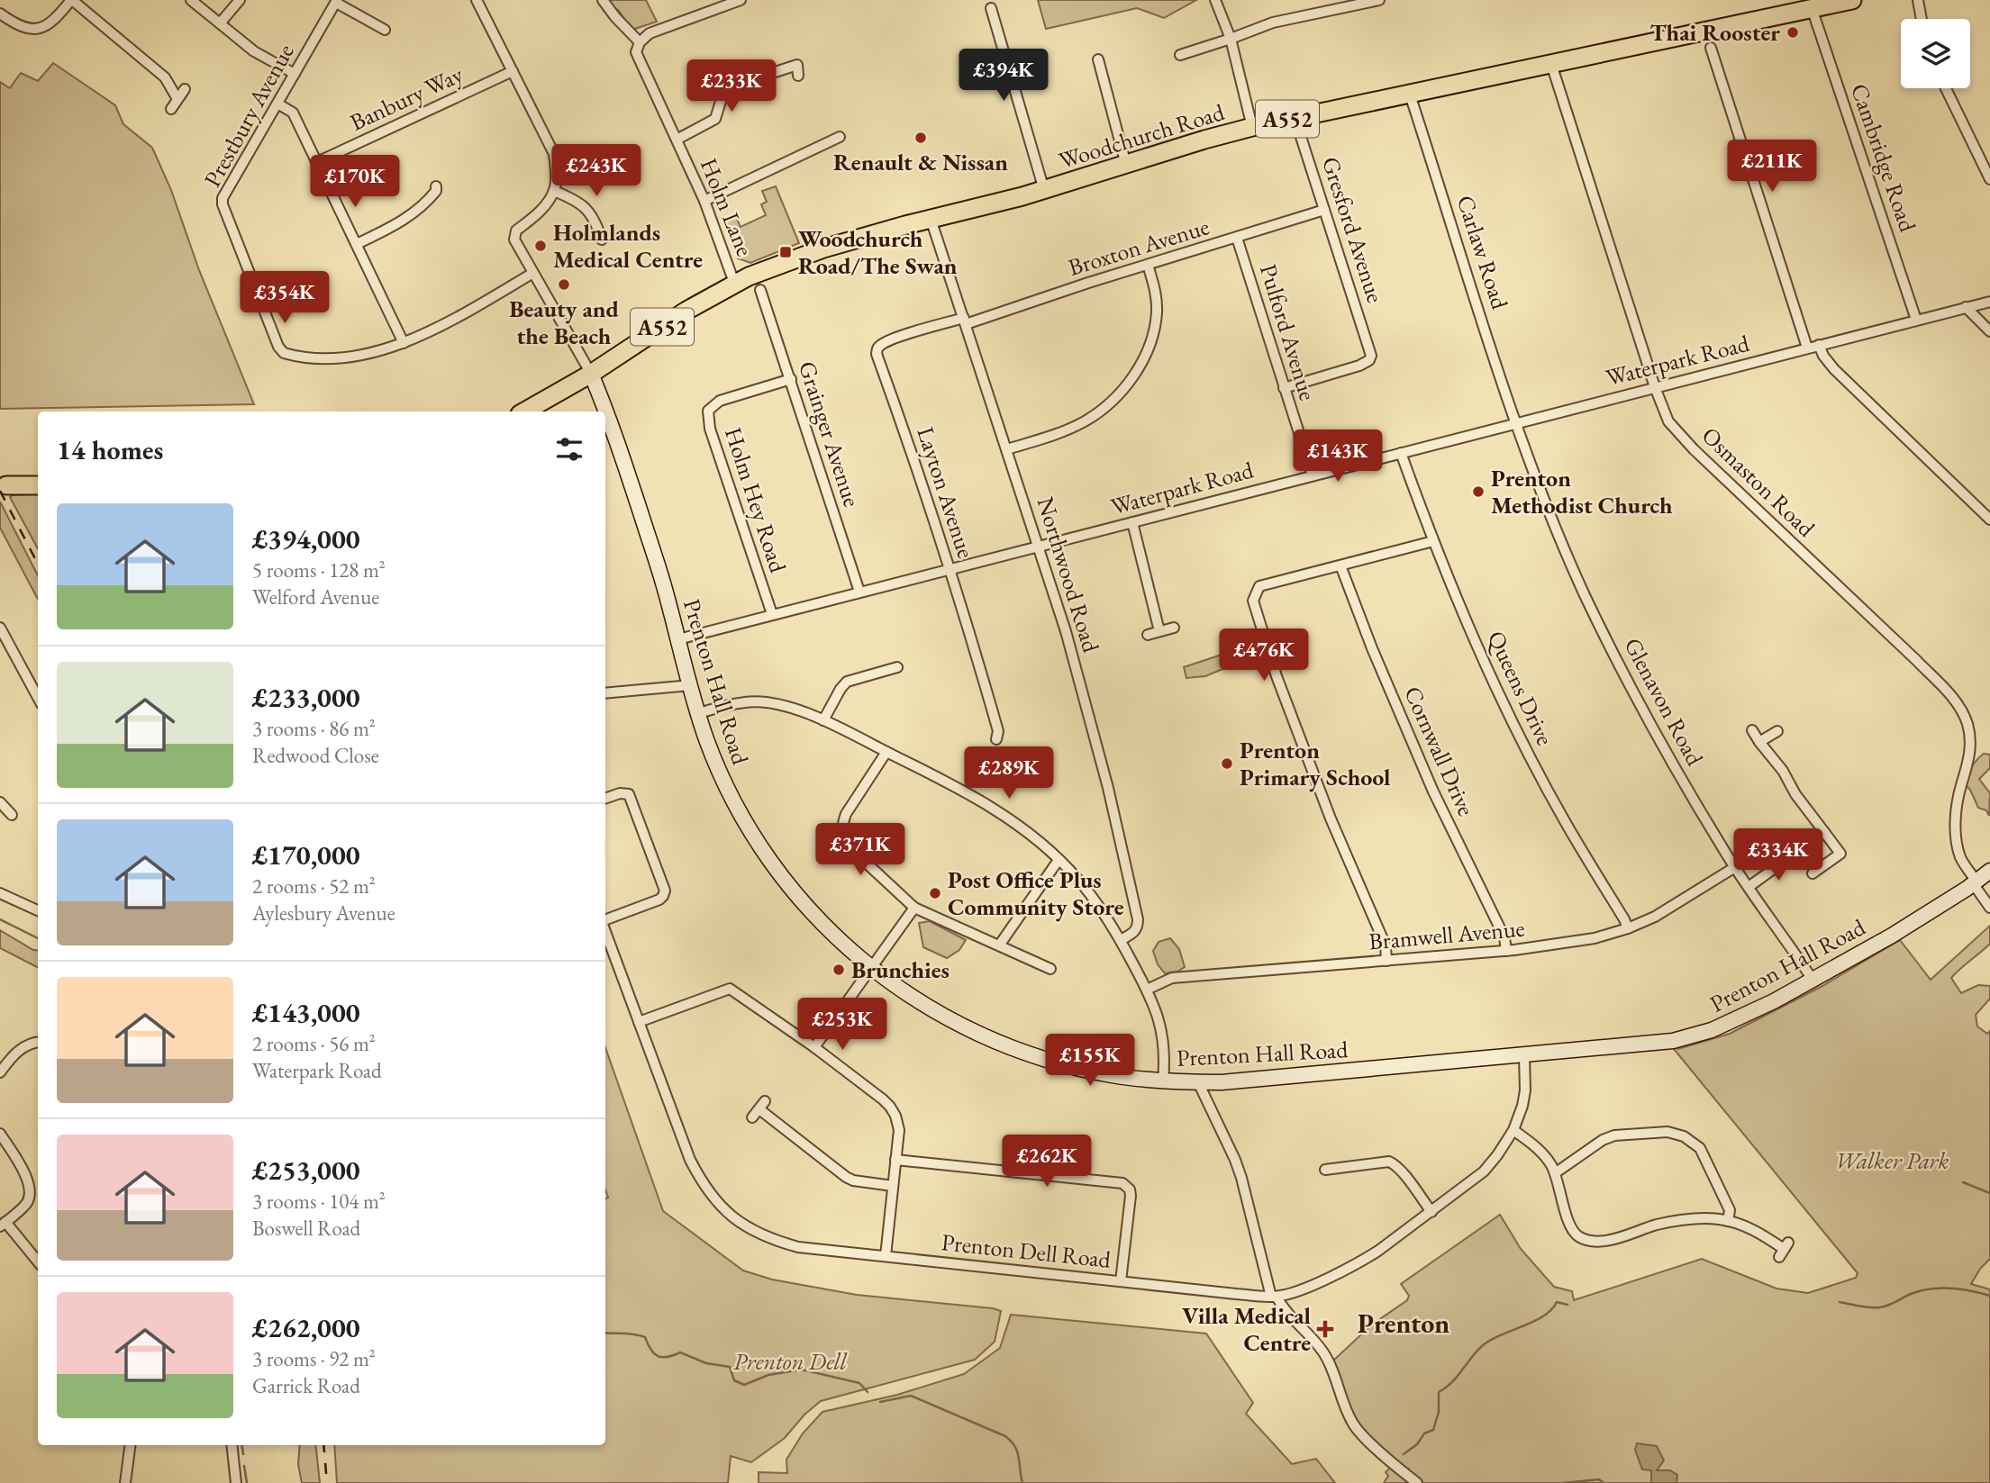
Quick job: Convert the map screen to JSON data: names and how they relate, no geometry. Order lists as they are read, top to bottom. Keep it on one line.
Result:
{"streets":{"highway":["A552","Woodchurch Road"],"street":["Banbury Way","Prestbury Avenue","Cambridge Road","Holm Lane","Gresford Avenue","Broxton Avenue","Carlaw Road","Pulford Avenue","Waterpark Road","Grainger Avenue","Osmaston Road","Layton Avenue","Holm Hey Road","Northwood Road","Prenton Hall Road","Queens Drive","Glenavon Road","Cornwall Drive","Bramwell Avenue","Prenton Dell Road"]},"crossings":[["Woodchurch Road","Cambridge Road"],["Woodchurch Road","Holm Lane"],["Woodchurch Road","Gresford Avenue"],["Woodchurch Road","Carlaw Road"],["Woodchurch Road","Osmaston Road"],["Woodchurch Road","Northwood Road"],["Woodchurch Road","Prenton Hall Road"],["Cambridge Road","Waterpark Road"],["Gresford Avenue","Broxton Avenue"],["Gresford Avenue","Pulford Avenue"],["Broxton Avenue","Pulford Avenue"],["Broxton Avenue","Layton Avenue"],["Broxton Avenue","Northwood Road"],["Carlaw Road","Waterpark Road"],["Carlaw Road","Glenavon Road"],["Pulford Avenue","Waterpark Road"],["Waterpark Road","Grainger Avenue"],["Waterpark Road","Osmaston Road"],["Waterpark Road","Layton Avenue"],["Waterpark Road","Holm Hey Road"],["Waterpark Road","Northwood Road"],["Waterpark Road","Prenton Hall Road"],["Waterpark Road","Queens Drive"],["Waterpark Road","Glenavon Road"],["Grainger Avenue","Holm Hey Road"],["Osmaston Road","Prenton Hall Road"],["Layton Avenue","Northwood Road"],["Prenton Hall Road","Glenavon Road"],["Prenton Hall Road","Prenton Dell Road"],["Queens Drive","Bramwell Avenue"],["Glenavon Road","Bramwell Avenue"],["Cornwall Drive","Bramwell Avenue"]],"districts":["Prenton"],"parks":["Walker Park","Prenton Dell"],"places":{"other":["Thai Rooster","Renault & Nissan","Holmlands Medical Centre","Beauty and the Beach","Prenton Methodist Church","Prenton Primary School","Post Office Plus Community Store","Brunchies"],"transit":["Woodchurch Road/The Swan"],"health":["Villa Medical Centre"]},"page":{"price":["£394K","£233K","£211K","£243K","£170K","£354K","£143K","£476K","£289K","£371K","£334K","£253K","£155K","£262K"],"heading":"14 homes","list":[{"name":"£394,000","note":"5 rooms · 128 m² · Welford Avenue"},{"name":"£233,000","note":"3 rooms · 86 m² · Redwood Close"},{"name":"£170,000","note":"2 rooms · 52 m² · Aylesbury Avenue"},{"name":"£143,000","note":"2 rooms · 56 m² · Waterpark Road"},{"name":"£253,000","note":"3 rooms · 104 m² · Boswell Road"},{"name":"£262,000","note":"3 rooms · 92 m² · Garrick Road"}]}}
